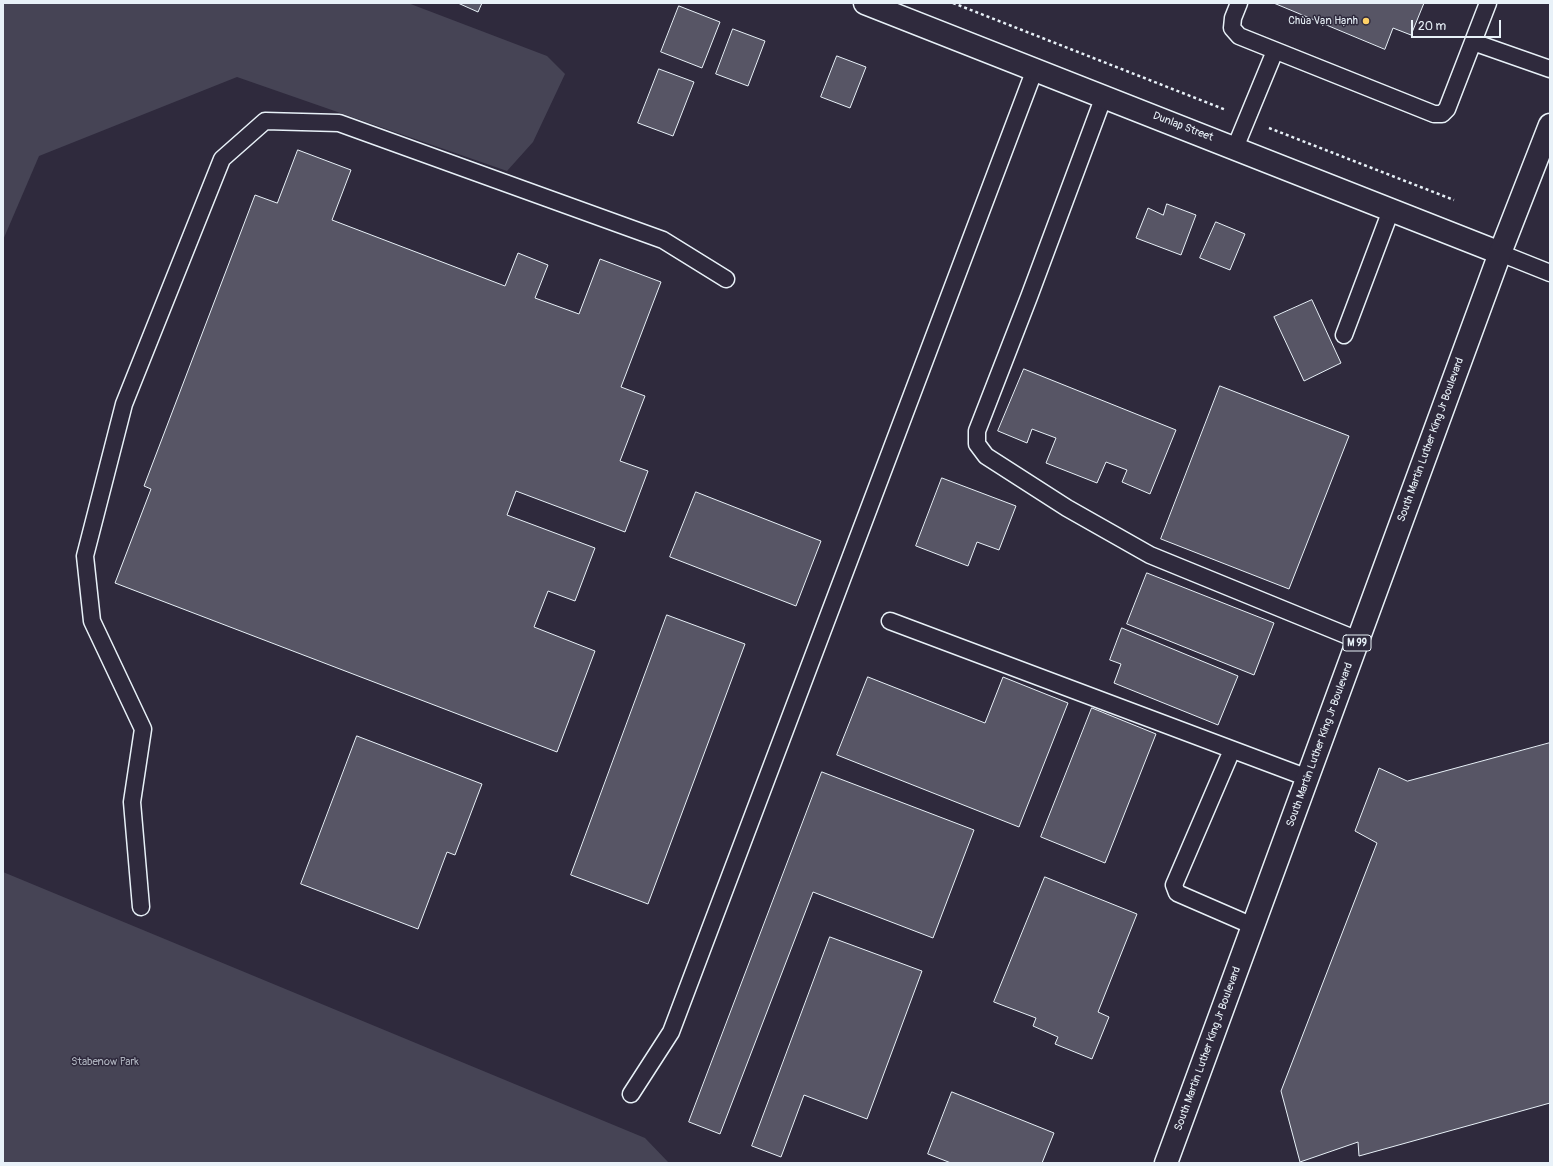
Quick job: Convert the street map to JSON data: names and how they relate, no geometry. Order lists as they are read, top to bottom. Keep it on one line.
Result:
{"streets":{"main road":["Dunlap Street","South Martin Luther King Jr Boulevard","M 99"]},"crossings":[["Dunlap Street","South Martin Luther King Jr Boulevard"]],"parks":["Stabenow Park"],"places":["Chùa Vạn Hạnh"],"scale_bar":"20 m"}
